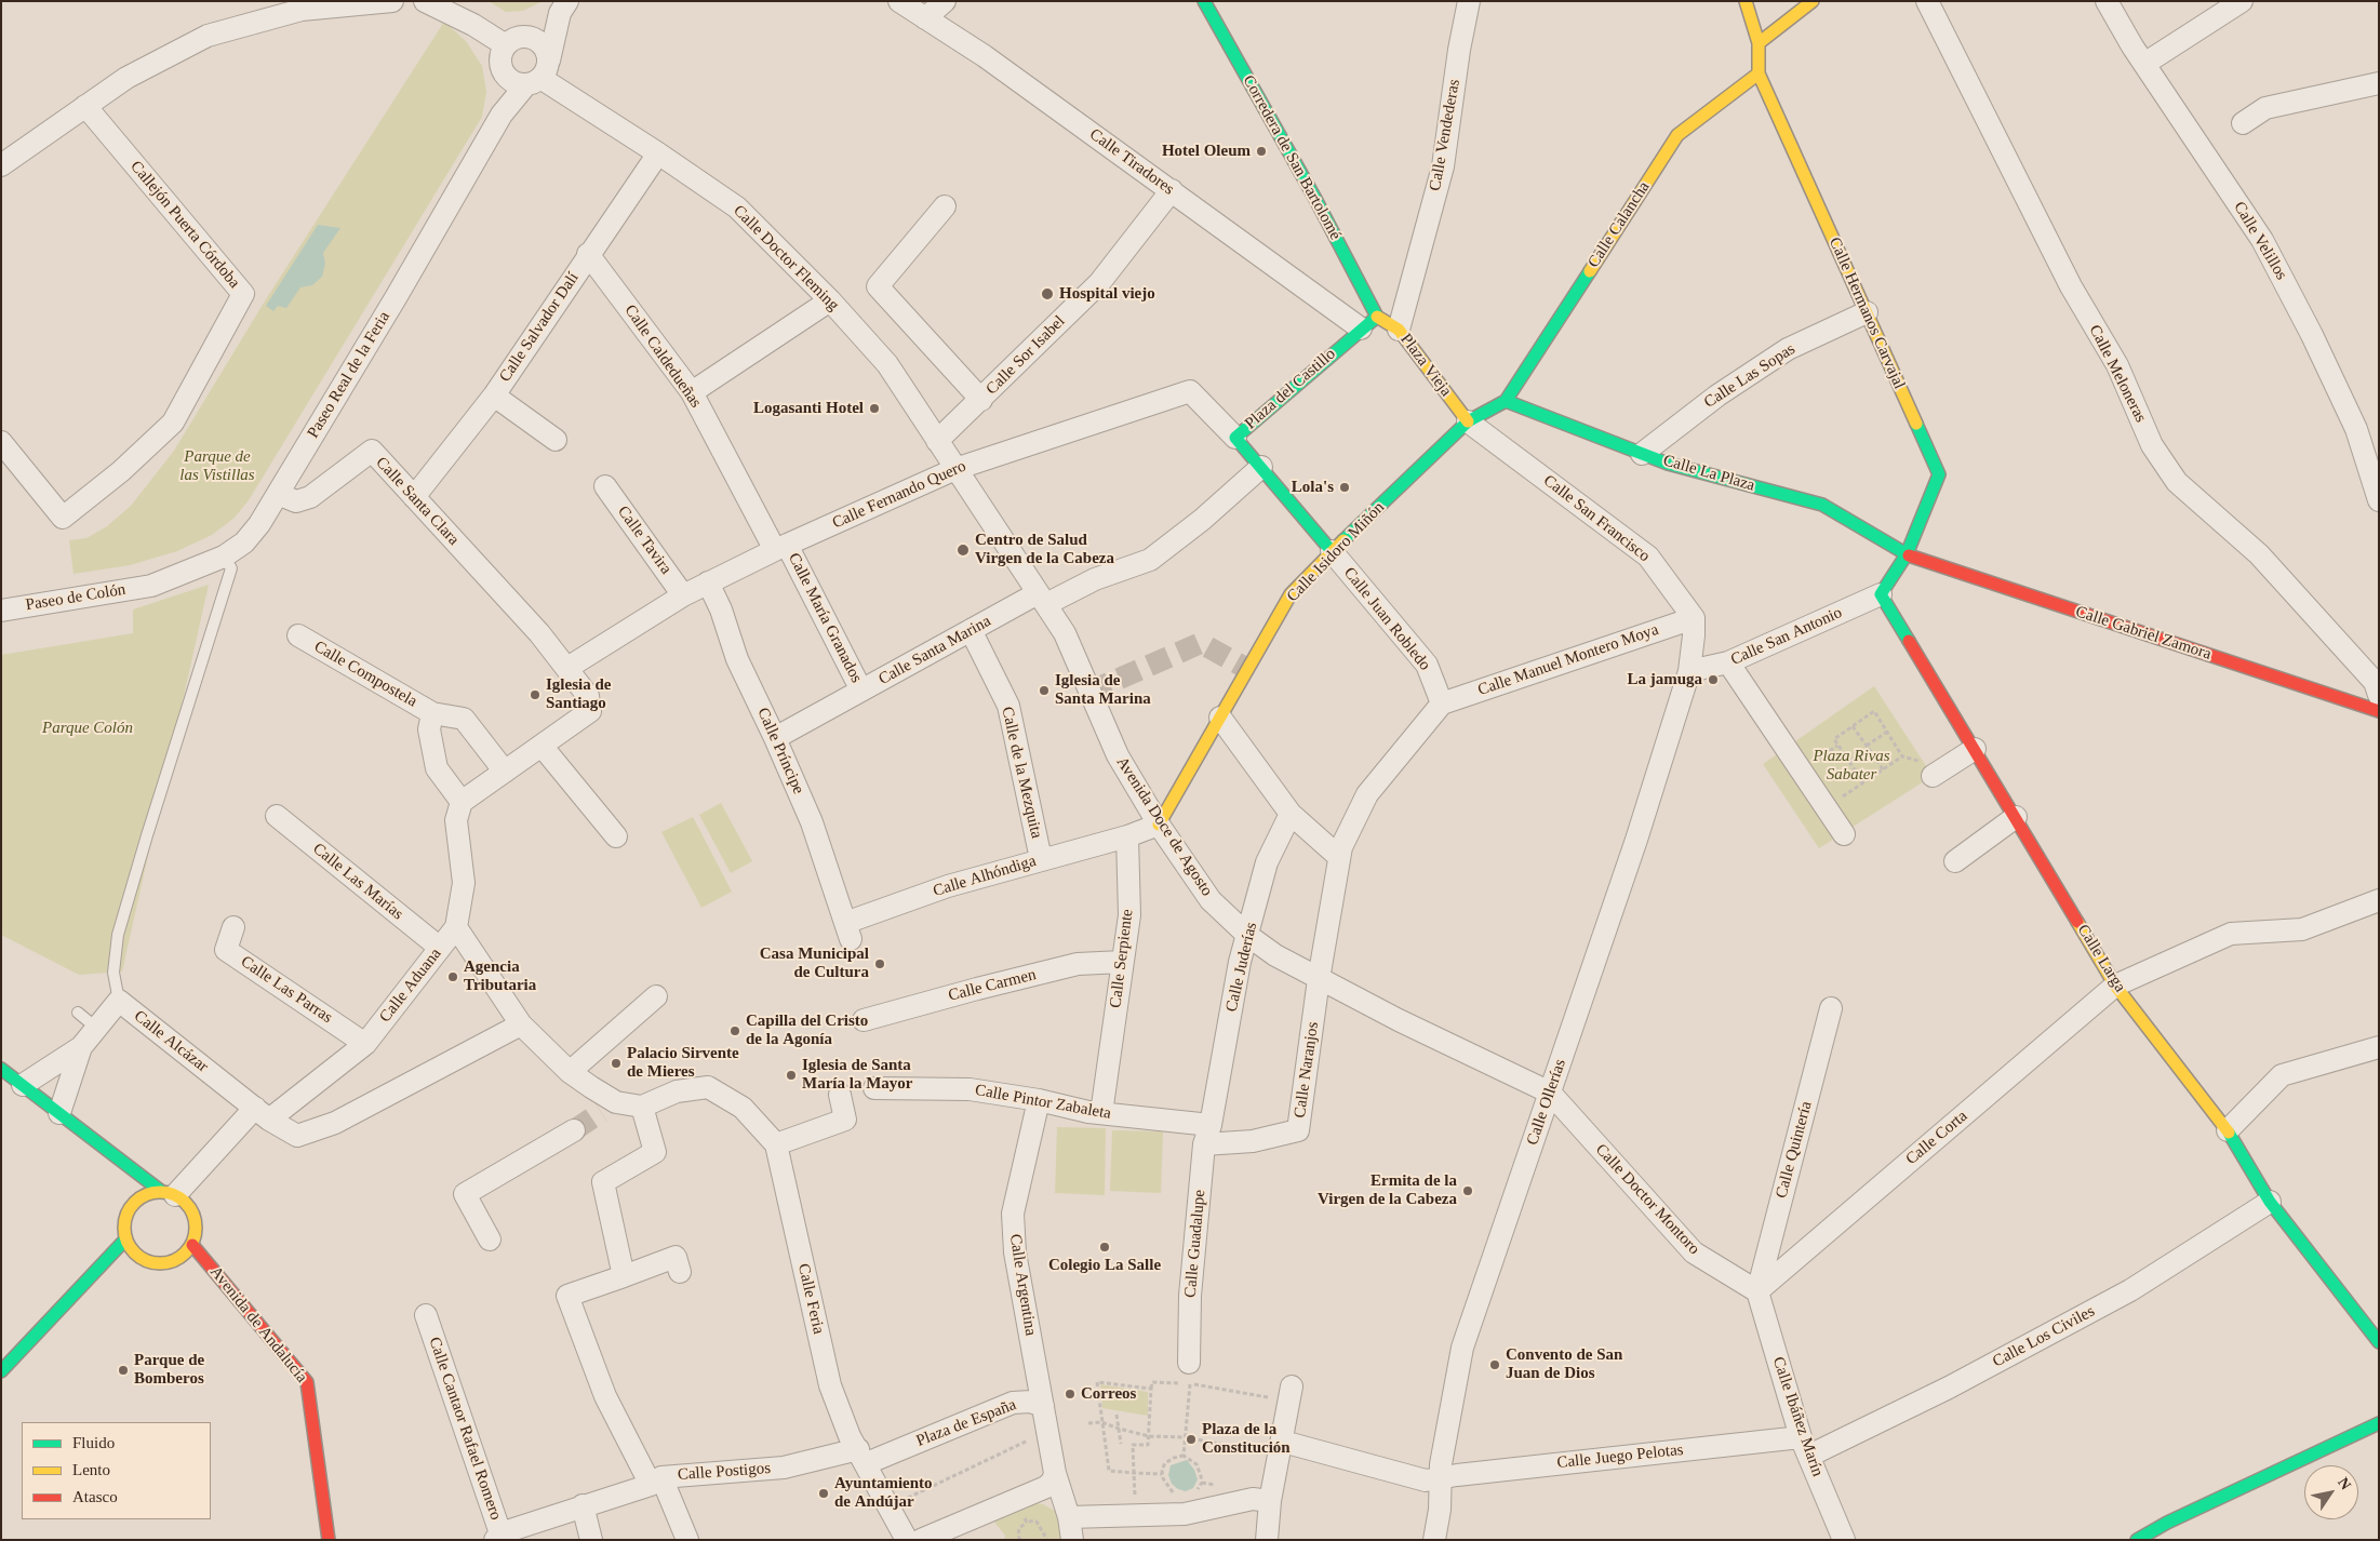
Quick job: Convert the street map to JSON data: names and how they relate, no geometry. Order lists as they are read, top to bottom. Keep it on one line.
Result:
{"streets":{"street":["Calle Vendederas","Corredera de San Bartolomé","Calle Tiradores","Callejón Puerta Córdoba","Calle Calancha","Calle Velillos","Calle Doctor Fleming","Calle Hermanos Carvajal","Calle Salvador Dalí","Calle Sor Isabel","Calle Caldedueñas","Plaza Vieja","Calle Meloneras","Paseo Real de la Feria","Calle Las Sopas","Plaza del Castillo","Calle La Plaza","Calle Fernando Quero","Calle Santa Clara","Calle San Francisco","Calle Tavira","Calle Isidoro Miñón","Paseo de Colón","Calle María Granados","Calle Juan Robledo","Calle Gabriel Zamora","Calle San Antonio","Calle Santa Marina","Calle Manuel Montero Moya","Calle Compostela","Calle Príncipe","Calle de la Mezquita","Avenida Doce de Agosto","Calle Alhóndiga","Calle Las Marías","Calle Serpiente","Calle Larga","Calle Juderías","Calle Aduana","Calle Carmen","Calle Las Parras","Calle Alcázar","Calle Naranjos","Calle Pintor Zabaleta","Calle Ollerías","Calle Corta","Calle Quintería","Calle Doctor Montoro","Calle Guadalupe","Calle Argentina","Calle Feria","Avenida de Andalucía","Calle Los Civiles","Calle Ibáñez Marín","Plaza de España","Calle Cantaor Rafael Romero","Calle Juego Pelotas","Calle Postigos"]},"crossings":[["Calle Vendederas","Plaza Vieja"],["Corredera de San Bartolomé","Calle Tiradores"],["Corredera de San Bartolomé","Plaza Vieja"],["Corredera de San Bartolomé","Plaza del Castillo"],["Calle Tiradores","Calle Sor Isabel"],["Calle Tiradores","Plaza Vieja"],["Calle Tiradores","Plaza del Castillo"],["Calle Calancha","Calle Hermanos Carvajal"],["Calle Calancha","Calle La Plaza"],["Calle Calancha","Calle Isidoro Miñón"],["Calle Doctor Fleming","Calle Salvador Dalí"],["Calle Doctor Fleming","Calle Sor Isabel"],["Calle Doctor Fleming","Paseo Real de la Feria"],["Calle Doctor Fleming","Calle Fernando Quero"],["Calle Doctor Fleming","Avenida Doce de Agosto"],["Calle Hermanos Carvajal","Calle Las Sopas"],["Calle Hermanos Carvajal","Calle La Plaza"],["Calle Hermanos Carvajal","Calle Gabriel Zamora"],["Calle Salvador Dalí","Calle Caldedueñas"],["Calle Salvador Dalí","Calle Santa Clara"],["Calle Caldedueñas","Calle Fernando Quero"],["Calle Caldedueñas","Calle María Granados"],["Plaza Vieja","Plaza del Castillo"],["Plaza Vieja","Calle San Francisco"],["Plaza Vieja","Calle Isidoro Miñón"],["Paseo Real de la Feria","Calle Santa Clara"],["Paseo Real de la Feria","Paseo de Colón"],["Calle Las Sopas","Calle La Plaza"],["Plaza del Castillo","Calle Fernando Quero"],["Plaza del Castillo","Calle Isidoro Miñón"],["Plaza del Castillo","Calle Juan Robledo"],["Plaza del Castillo","Calle Santa Marina"],["Calle La Plaza","Calle Isidoro Miñón"],["Calle La Plaza","Calle Gabriel Zamora"],["Calle Fernando Quero","Calle Santa Clara"],["Calle Fernando Quero","Calle Tavira"],["Calle Fernando Quero","Calle María Granados"],["Calle Fernando Quero","Calle Príncipe"],["Calle Fernando Quero","Avenida Doce de Agosto"],["Calle San Francisco","Calle Isidoro Miñón"],["Calle San Francisco","Calle Manuel Montero Moya"],["Calle Isidoro Miñón","Calle Juan Robledo"],["Calle Isidoro Miñón","Avenida Doce de Agosto"],["Calle María Granados","Calle Santa Marina"],["Calle Juan Robledo","Calle Manuel Montero Moya"],["Calle San Antonio","Calle Larga"],["Calle San Antonio","Calle Ollerías"],["Calle Santa Marina","Calle Príncipe"],["Calle Santa Marina","Calle de la Mezquita"],["Calle Santa Marina","Avenida Doce de Agosto"],["Calle Príncipe","Calle Alhóndiga"],["Calle de la Mezquita","Calle Alhóndiga"],["Avenida Doce de Agosto","Calle Juderías"],["Avenida Doce de Agosto","Calle Naranjos"],["Avenida Doce de Agosto","Calle Ollerías"],["Avenida Doce de Agosto","Calle Doctor Montoro"],["Calle Alhóndiga","Calle Serpiente"],["Calle Las Marías","Calle Aduana"],["Calle Serpiente","Calle Carmen"],["Calle Serpiente","Calle Pintor Zabaleta"],["Calle Larga","Calle Corta"],["Calle Larga","Calle Los Civiles"],["Calle Juderías","Calle Naranjos"],["Calle Juderías","Calle Pintor Zabaleta"],["Calle Juderías","Calle Guadalupe"],["Calle Aduana","Calle Las Parras"],["Calle Aduana","Calle Alcázar"],["Calle Aduana","Avenida de Andalucía"],["Calle Naranjos","Calle Pintor Zabaleta"],["Calle Naranjos","Calle Guadalupe"],["Calle Pintor Zabaleta","Calle Guadalupe"],["Calle Pintor Zabaleta","Calle Argentina"],["Calle Ollerías","Calle Doctor Montoro"],["Calle Ollerías","Calle Juego Pelotas"],["Calle Corta","Calle Quintería"],["Calle Corta","Calle Doctor Montoro"],["Calle Corta","Calle Ibáñez Marín"],["Calle Quintería","Calle Doctor Montoro"],["Calle Quintería","Calle Ibáñez Marín"],["Calle Doctor Montoro","Calle Ibáñez Marín"],["Calle Argentina","Plaza de España"],["Calle Feria","Plaza de España"],["Calle Feria","Calle Postigos"],["Calle Los Civiles","Calle Ibáñez Marín"],["Calle Los Civiles","Calle Juego Pelotas"],["Calle Ibáñez Marín","Calle Juego Pelotas"],["Plaza de España","Calle Postigos"],["Calle Cantaor Rafael Romero","Calle Postigos"]],"parks":["Parque de las Vistillas","Parque Colón","Plaza Rivas Sabater"],"places":["Hotel Oleum","Hospital viejo","Logasanti Hotel","Lola's","Centro de Salud Virgen de la Cabeza","La jamuga","Iglesia de Santa Marina","Iglesia de Santiago","Casa Municipal de Cultura","Agencia Tributaria","Capilla del Cristo de la Agonía","Palacio Sirvente de Mieres","Iglesia de Santa María la Mayor","Ermita de la Virgen de la Cabeza","Colegio La Salle","Convento de San Juan de Dios","Parque de Bomberos","Correos","Plaza de la Constitución","Ayuntamiento de Andújar"],"legend":["Fluido","Lento","Atasco"],"north":"top right"}
